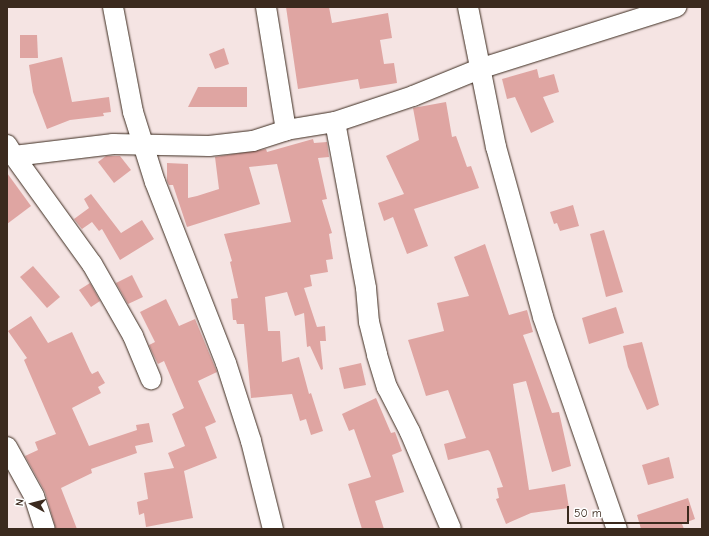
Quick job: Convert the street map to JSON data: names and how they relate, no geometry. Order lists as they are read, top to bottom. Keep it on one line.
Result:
{"scale_bar":"50 m","north":"left"}
